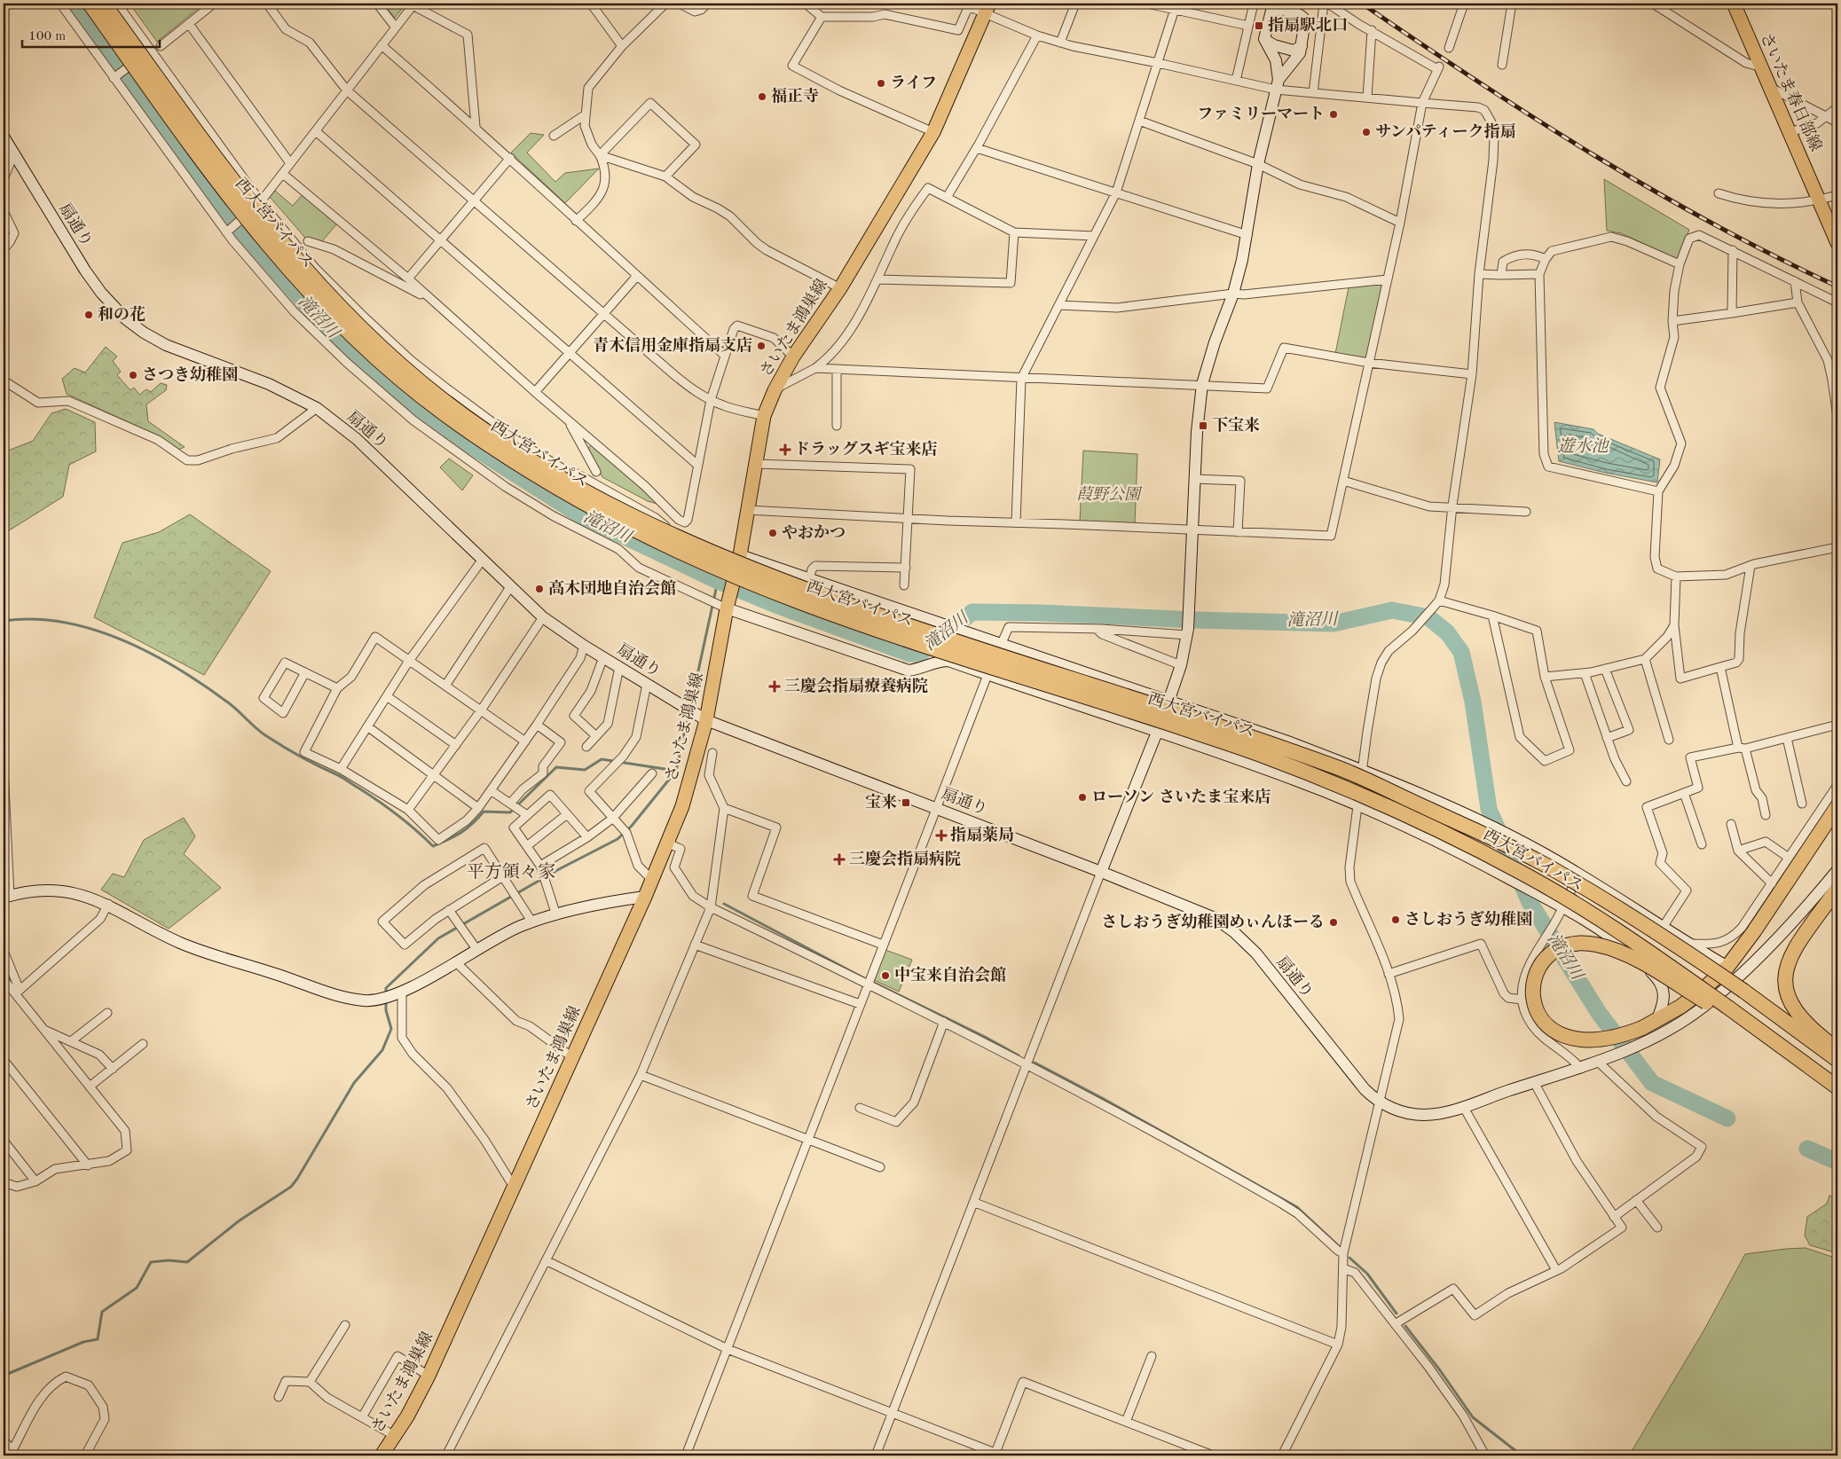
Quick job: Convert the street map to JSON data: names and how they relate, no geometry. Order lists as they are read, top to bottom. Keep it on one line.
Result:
{"streets":{"highway":["西大宮バイパス"],"main road":["さいたま春日部線","さいたま鴻巣線"],"street":["扇通り"]},"crossings":[["扇通り","さいたま鴻巣線"]],"districts":["平方領々家"],"water":["滝沼川","遊水池"],"parks":["葭野公園"],"places":{"transit":["指扇駅北口","下宝来","宝来"],"other":["ライフ","福正寺","ファミリーマート","サンパティーク指扇","和の花","青木信用金庫指扇支店","さつき幼稚園","やおかつ","高木団地自治会館","ローソン さいたま宝来店","さしおうぎ幼稚園","さしおうぎ幼稚園めぃんほーる","中宝来自治会館"],"health":["ドラッグスギ宝来店","三慶会指扇療養病院","指扇薬局","三慶会指扇病院"]},"scale_bar":"100 m"}
